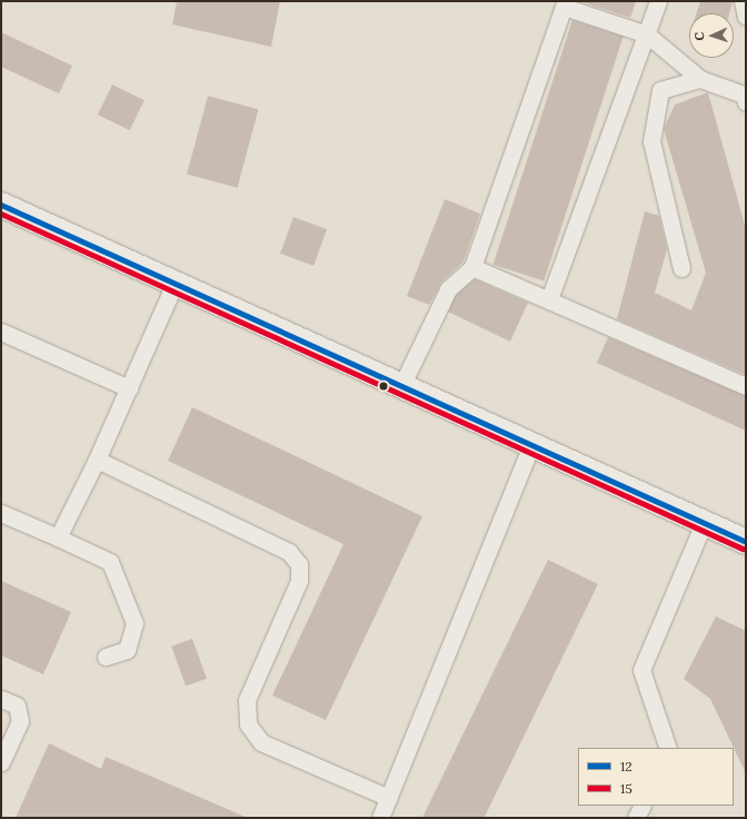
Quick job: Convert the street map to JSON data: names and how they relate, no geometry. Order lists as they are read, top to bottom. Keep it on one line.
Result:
{"lines":["transit line 12","transit line 15"],"legend":["12","15"],"north":"left"}
